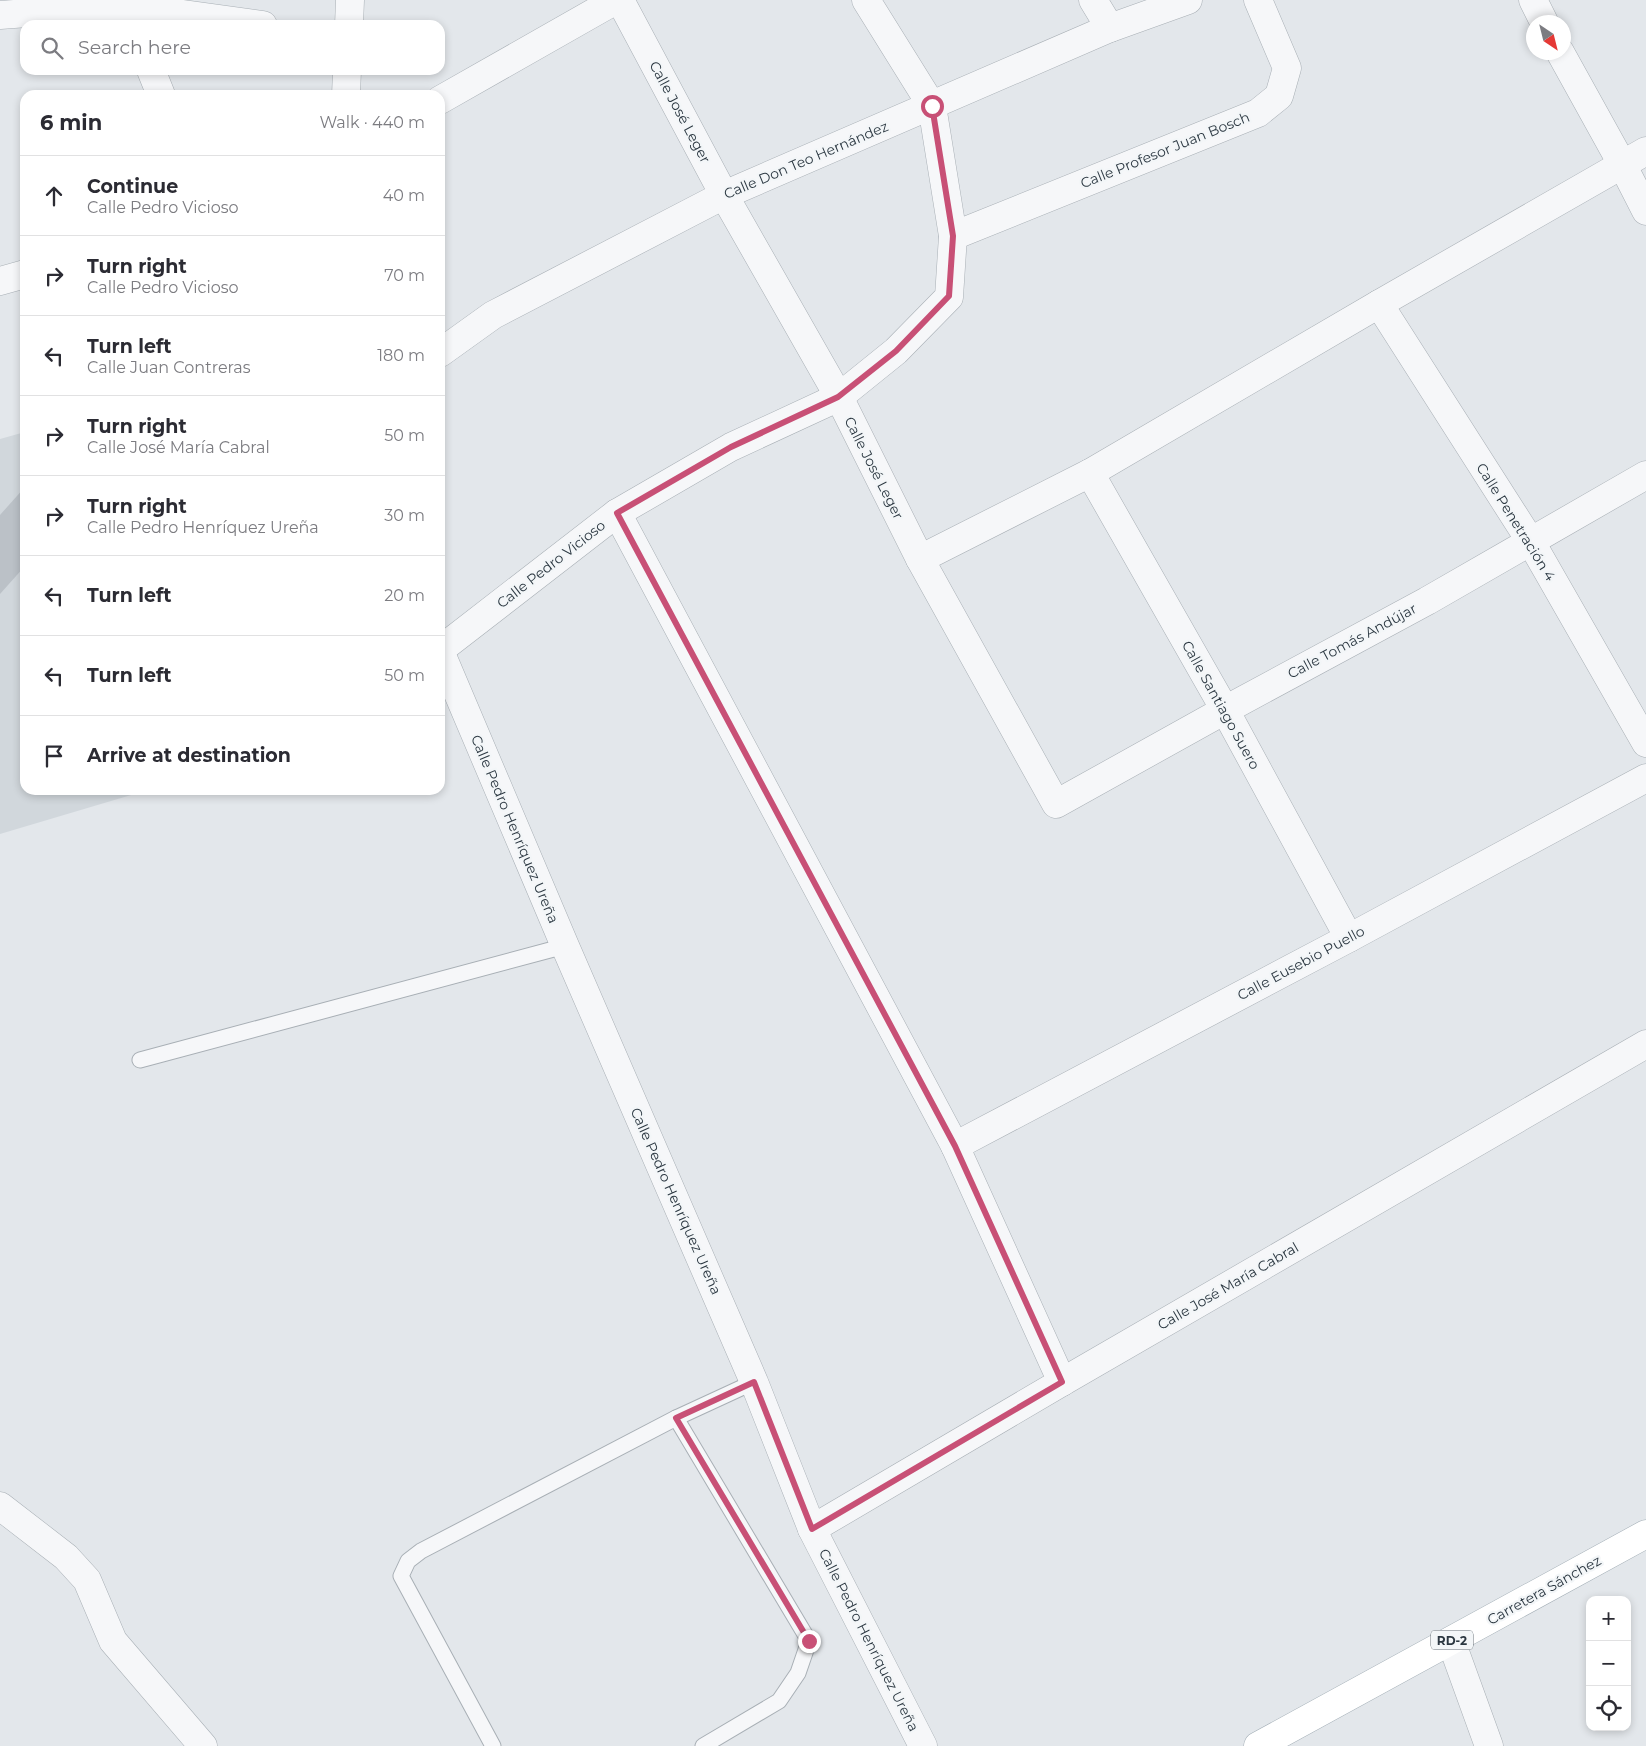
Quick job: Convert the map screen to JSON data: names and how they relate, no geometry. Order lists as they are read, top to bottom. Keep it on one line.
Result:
{"streets":{"main road":["Carretera Sánchez","RD-2"],"street":["Calle José Leger","Calle Profesor Juan Bosch","Calle Don Teo Hernández","Calle Penetración 4","Calle Pedro Vicioso","Calle Tomás Andújar","Calle Santiago Suero","Calle Pedro Henríquez Ureña","Calle Eusebio Puello","Calle José María Cabral"]},"crossings":[["Calle José Leger","Calle Don Teo Hernández"],["Calle José Leger","Calle Pedro Vicioso"],["Calle José Leger","Calle Tomás Andújar"],["Calle Profesor Juan Bosch","Calle Pedro Vicioso"],["Calle Don Teo Hernández","Calle Pedro Vicioso"],["Calle Penetración 4","Calle Tomás Andújar"],["Calle Tomás Andújar","Calle Santiago Suero"],["Calle Santiago Suero","Calle Eusebio Puello"],["Calle Pedro Henríquez Ureña","Calle José María Cabral"]],"north":"bottom right","page":{"search":"Search here","heading":["6 min","Walk · 440 m"],"list":[["Continue","Calle Pedro Vicioso","40 m"],["Turn right","Calle Pedro Vicioso","70 m"],["Turn left","Calle Juan Contreras","180 m"],["Turn right","Calle José María Cabral","50 m"],["Turn right","Calle Pedro Henríquez Ureña","30 m"],["Turn left","20 m"],["Turn left","50 m"],"Arrive at destination"],"map_buttons":["+","−"]}}
